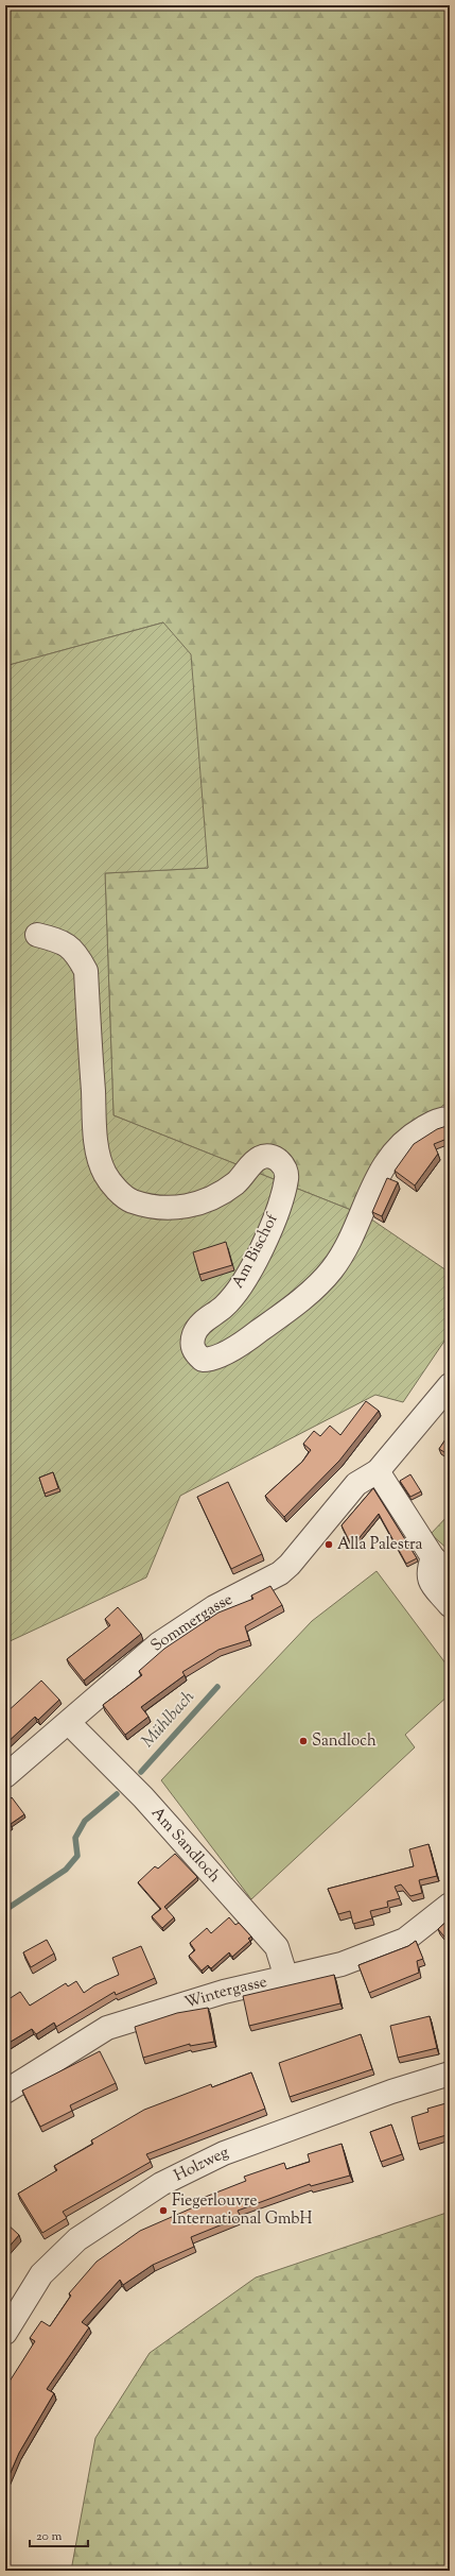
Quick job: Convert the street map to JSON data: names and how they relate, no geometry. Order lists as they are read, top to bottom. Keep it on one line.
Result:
{"streets":{"street":["Am Bischof","Sommergasse","Am Sandloch","Wintergasse","Holzweg"]},"crossings":[["Sommergasse","Am Sandloch"],["Am Sandloch","Wintergasse"]],"water":["Mühlbach"],"places":["Alla Palestra","Sandloch","Fiegerlouvre International GmbH"],"scale_bar":"20 m"}
